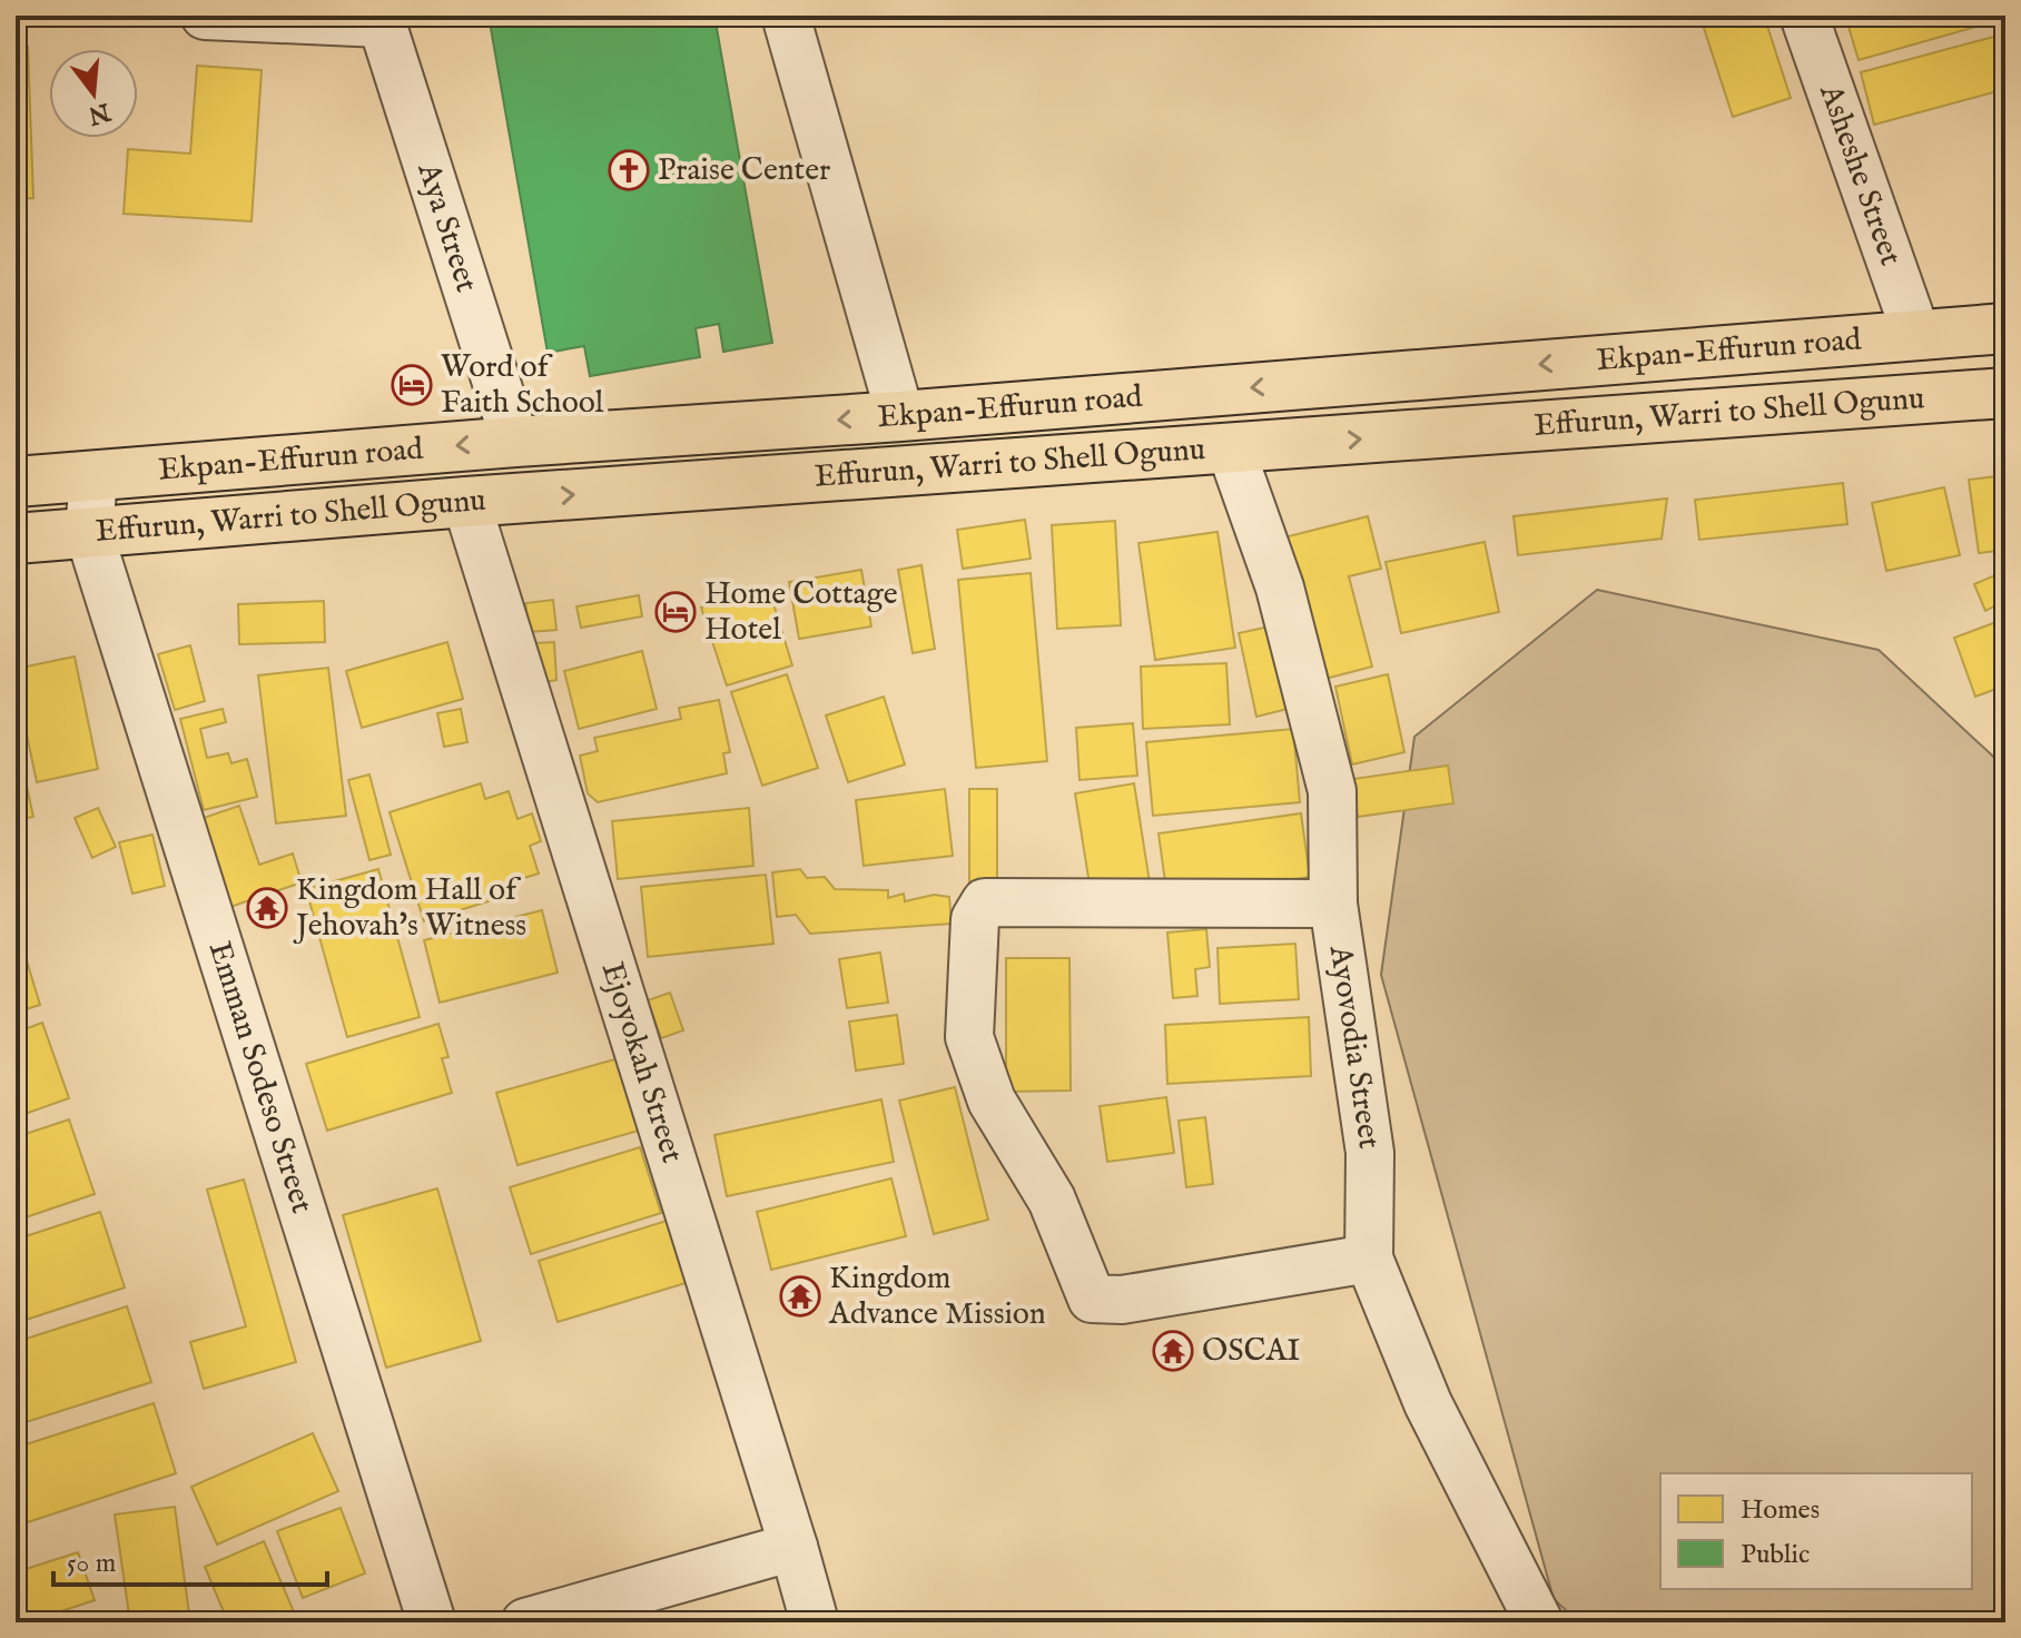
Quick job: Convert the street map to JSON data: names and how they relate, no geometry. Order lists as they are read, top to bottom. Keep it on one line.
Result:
{"streets":{"main road":["Ekpan-Effurun road","Effurun, Warri to Shell Ogunu"],"street":["Asheshe Street","Aya Street","Ayovodia Street","Ejoyokah Street","Emman Sodeso Street"]},"crossings":[["Asheshe Street","Ekpan-Effurun road"],["Aya Street","Ekpan-Effurun road"],["Effurun, Warri to Shell Ogunu","Ayovodia Street"],["Effurun, Warri to Shell Ogunu","Ejoyokah Street"],["Effurun, Warri to Shell Ogunu","Emman Sodeso Street"]],"one_way":["Ekpan-Effurun road","Effurun, Warri to Shell Ogunu"],"places":{"church":["Praise Center"],"hotel":["Word of Faith School","Home Cottage Hotel"],"temple":["Kingdom Hall of Jehovah's Witness","Kingdom Advance Mission","OSCAI"]},"legend":["Homes","Public"],"scale_bar":"50 m","north":"bottom"}
